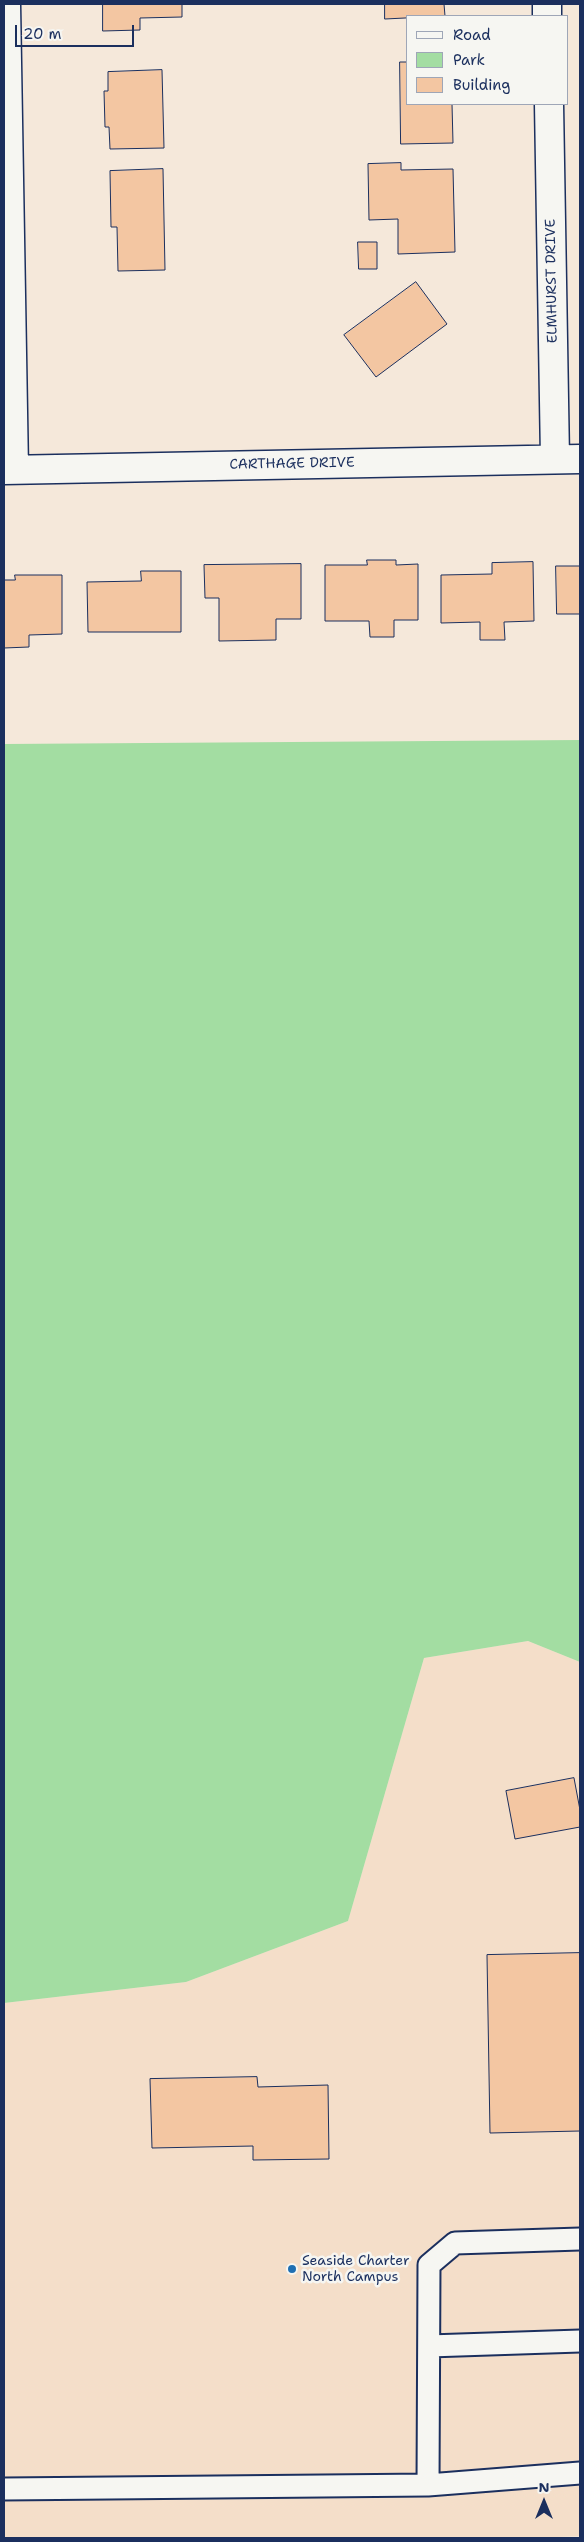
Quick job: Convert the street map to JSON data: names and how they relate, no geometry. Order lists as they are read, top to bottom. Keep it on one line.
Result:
{"streets":{"street":["ELMHURST DRIVE","CARTHAGE DRIVE"]},"crossings":[["ELMHURST DRIVE","CARTHAGE DRIVE"]],"places":["Seaside Charter North Campus"],"legend":["Road","Park","Building"],"scale_bar":"20 m","north":"top"}
